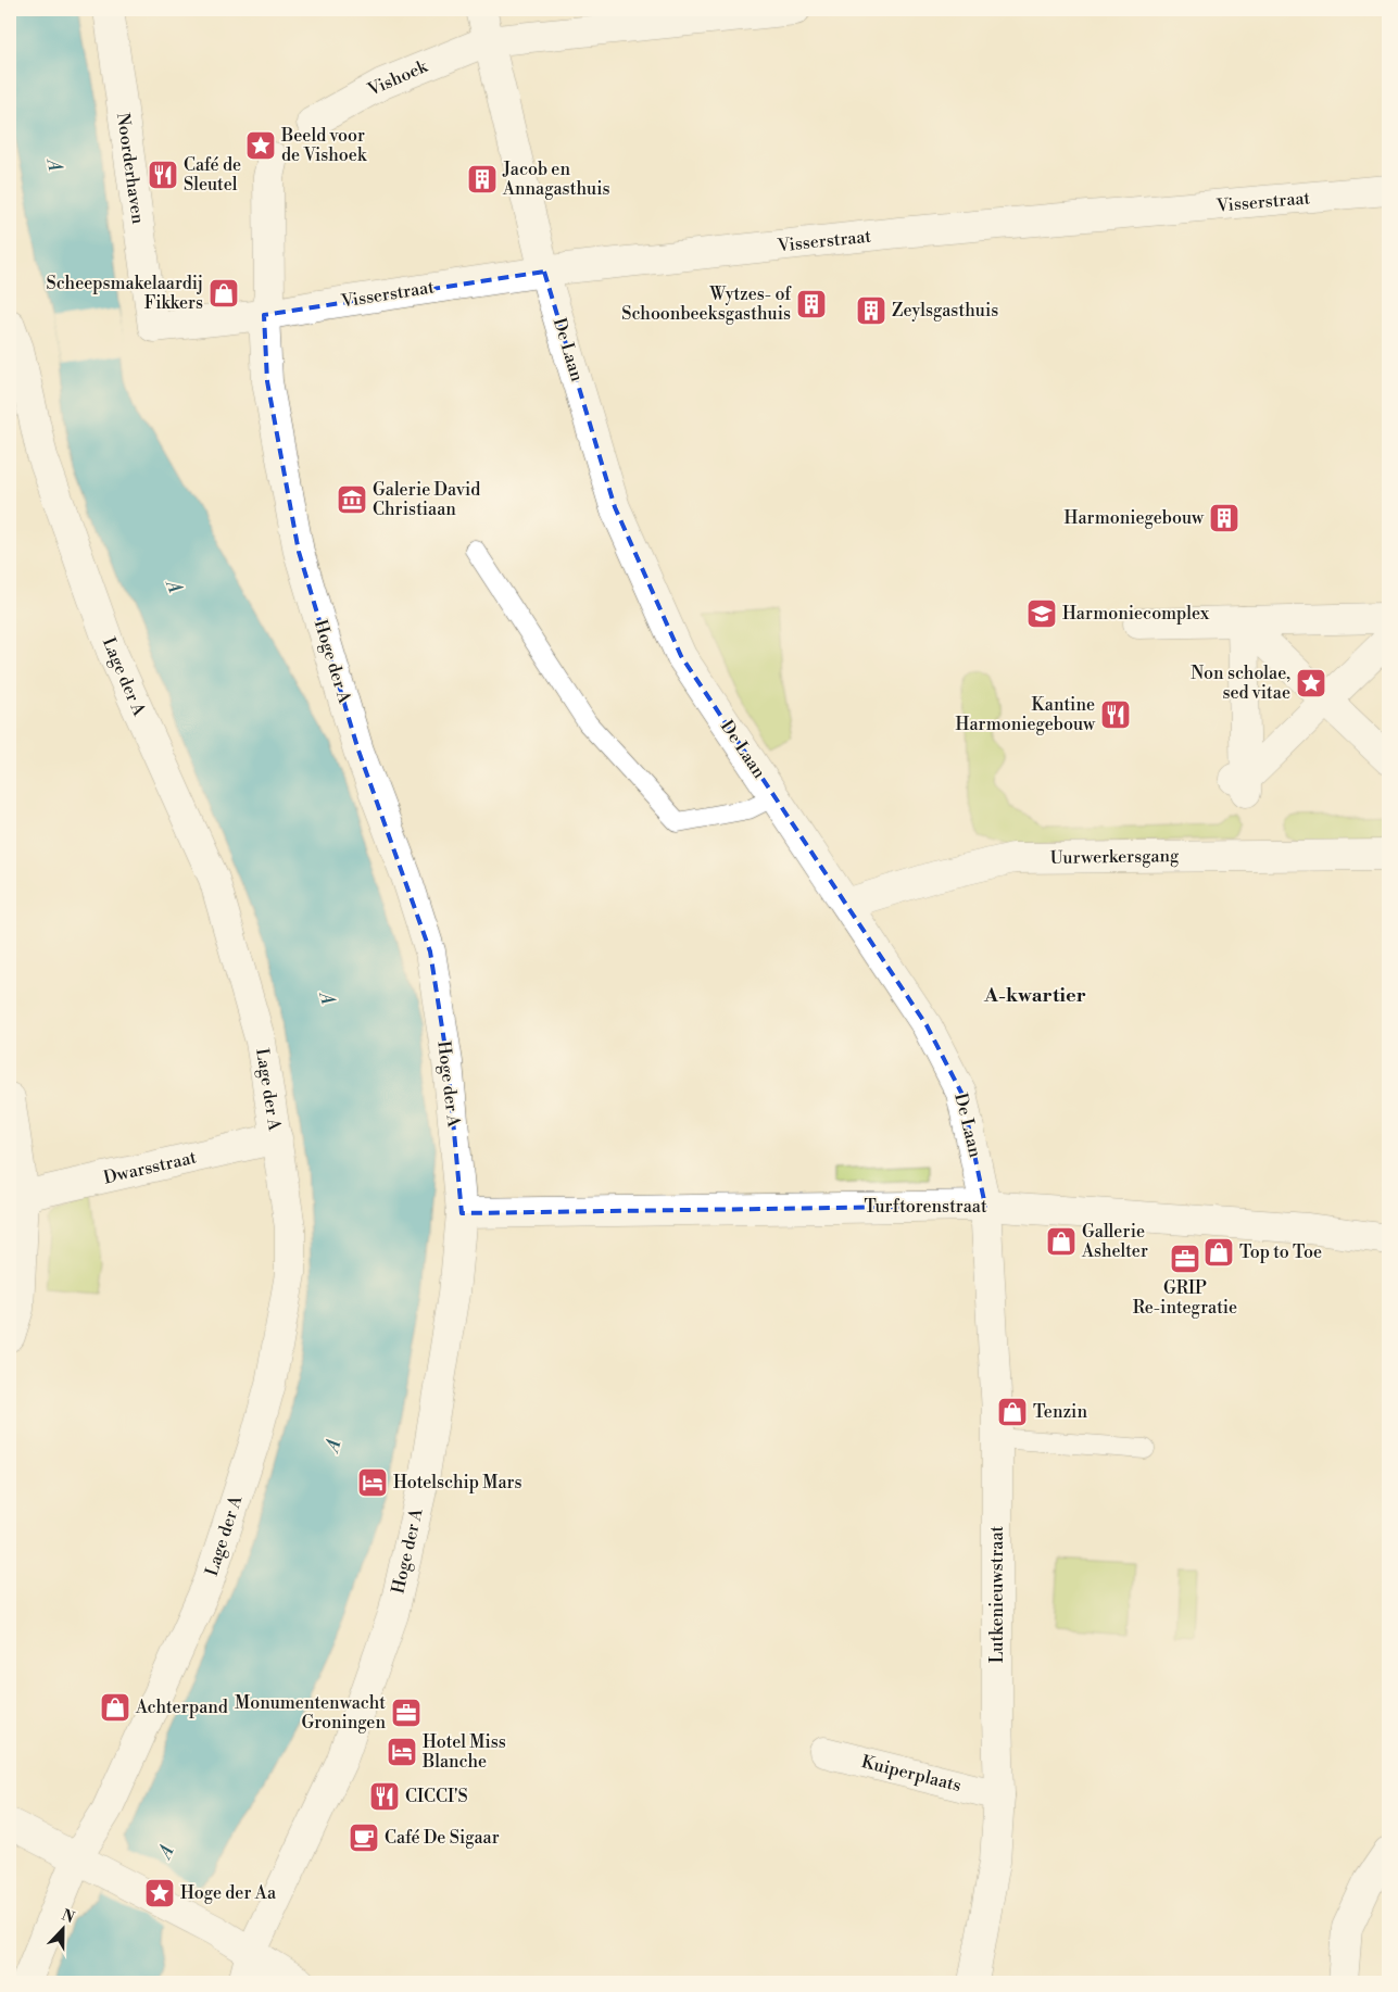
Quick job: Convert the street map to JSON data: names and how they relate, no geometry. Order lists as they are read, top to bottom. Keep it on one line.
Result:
{"streets":{"street":["Vishoek","Noorderhaven","Visserstraat","De Laan","Hoge der A","Lage der A","Uurwerkersgang","Dwarsstraat","Turftorenstraat","Lutkenieuwstraat","Kuiperplaats"]},"crossings":[["Vishoek","De Laan"],["Noorderhaven","Visserstraat"],["Noorderhaven","Hoge der A"],["Visserstraat","De Laan"],["Visserstraat","Hoge der A"],["De Laan","Uurwerkersgang"],["De Laan","Turftorenstraat"],["De Laan","Lutkenieuwstraat"],["Hoge der A","Turftorenstraat"],["Lage der A","Dwarsstraat"],["Turftorenstraat","Lutkenieuwstraat"],["Lutkenieuwstraat","Kuiperplaats"]],"districts":["A-kwartier"],"water":["A"],"places":{"place":["Beeld voor de Vishoek","Non scholae, sed vitae","Hoge der Aa"],"restaurant":["Café de Sleutel","Kantine Harmoniegebouw","CICCI'S"],"building":["Jacob en Annagasthuis","Wytzes- of Schoonbeeksgasthuis","Zeylsgasthuis","Harmoniegebouw"],"shop":["Scheepsmakelaardij Fikkers","Gallerie Ashelter","Top to Toe","Tenzin","Achterpand"],"museum":["Galerie David Christiaan"],"school or university":["Harmoniecomplex"],"office":["GRIP Re-integratie","Monumentenwacht Groningen"],"hotel":["Hotelschip Mars","Hotel Miss Blanche"],"cafe":["Café De Sigaar"]},"north":"top"}
